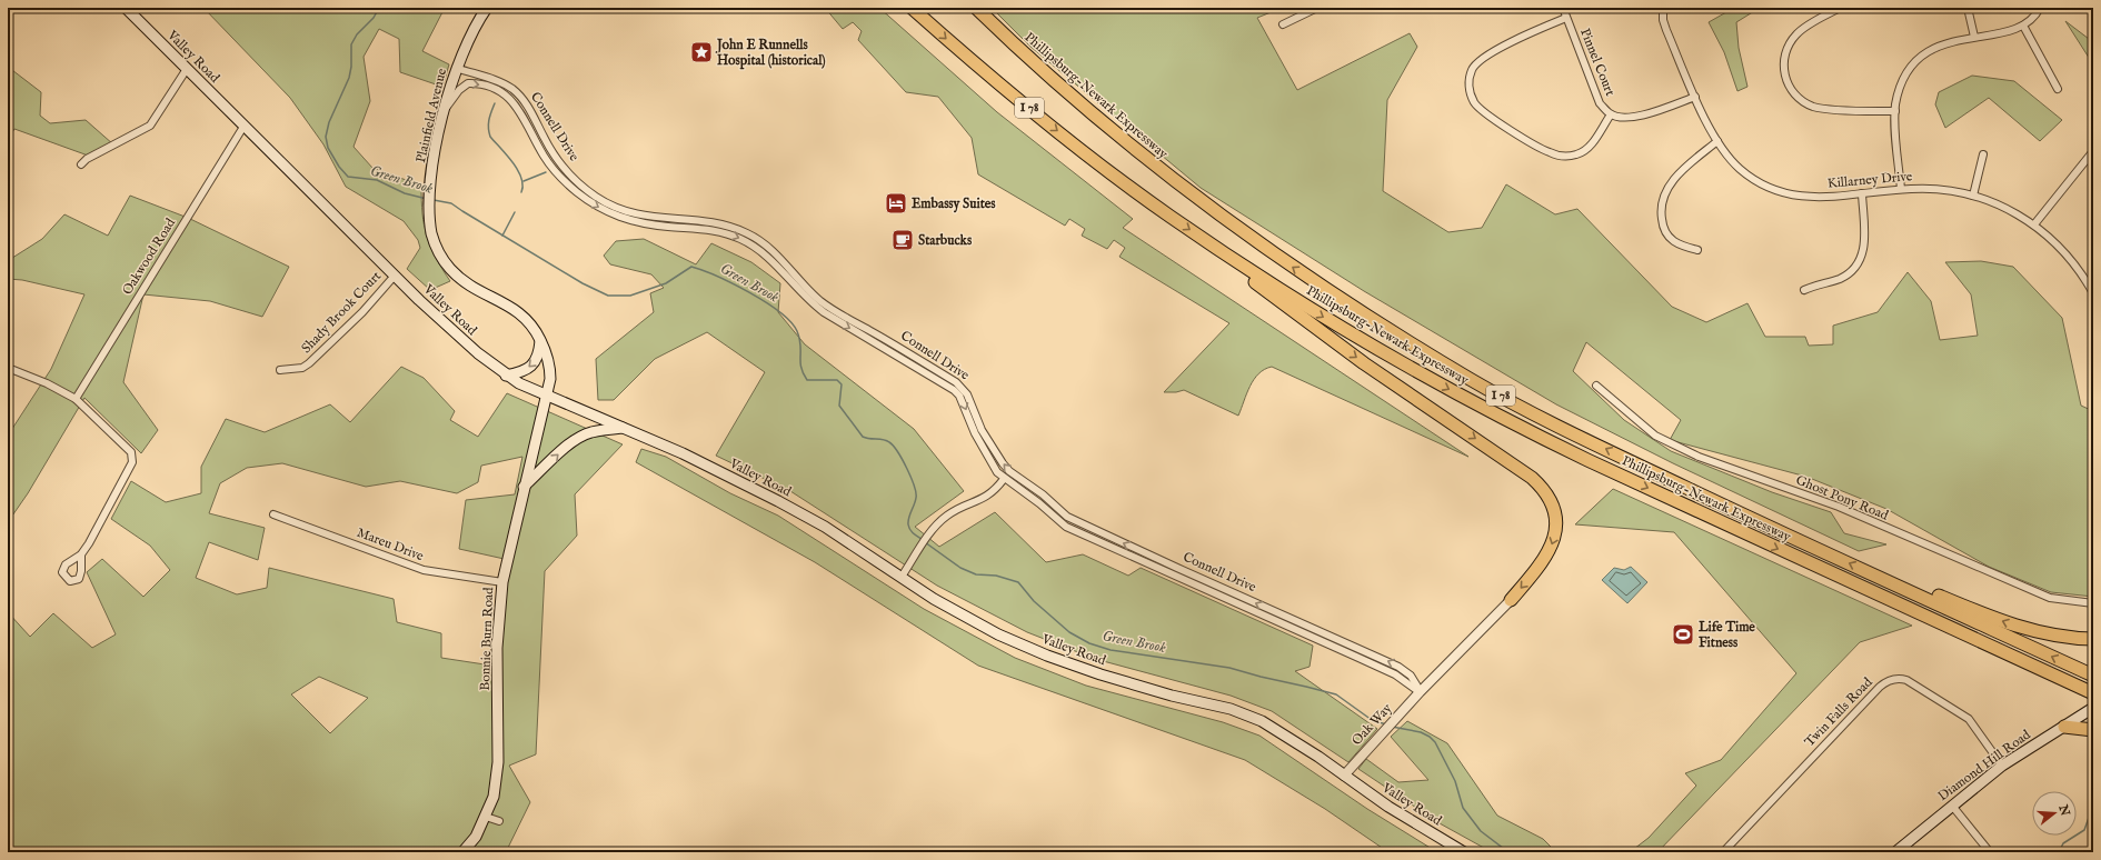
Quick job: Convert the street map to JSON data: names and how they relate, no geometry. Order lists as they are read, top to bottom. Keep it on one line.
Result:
{"streets":{"highway":["Phillipsburg-Newark Expressway","I 78"],"main road":["Valley Road","Plainfield Avenue","Bonnie Burn Road","Diamond Hill Road"],"street":["Pinnel Court","Connell Drive","Killarney Drive","Oakwood Road","Shady Brook Court","Ghost Pony Road","Mareu Drive","Twin Falls Road","Oak Way"]},"crossings":[["Valley Road","Plainfield Avenue"],["Valley Road","Oakwood Road"],["Valley Road","Shady Brook Court"],["Valley Road","Bonnie Burn Road"],["Valley Road","Oak Way"],["Pinnel Court","Killarney Drive"],["Plainfield Avenue","Connell Drive"],["Plainfield Avenue","Bonnie Burn Road"],["Connell Drive","Oak Way"],["Mareu Drive","Bonnie Burn Road"],["Twin Falls Road","Diamond Hill Road"]],"water":["Green Brook"],"places":{"place":["John E Runnells Hospital (historical)"],"hotel":["Embassy Suites"],"cafe":["Starbucks"],"sports":["Life Time Fitness"]},"north":"right"}
